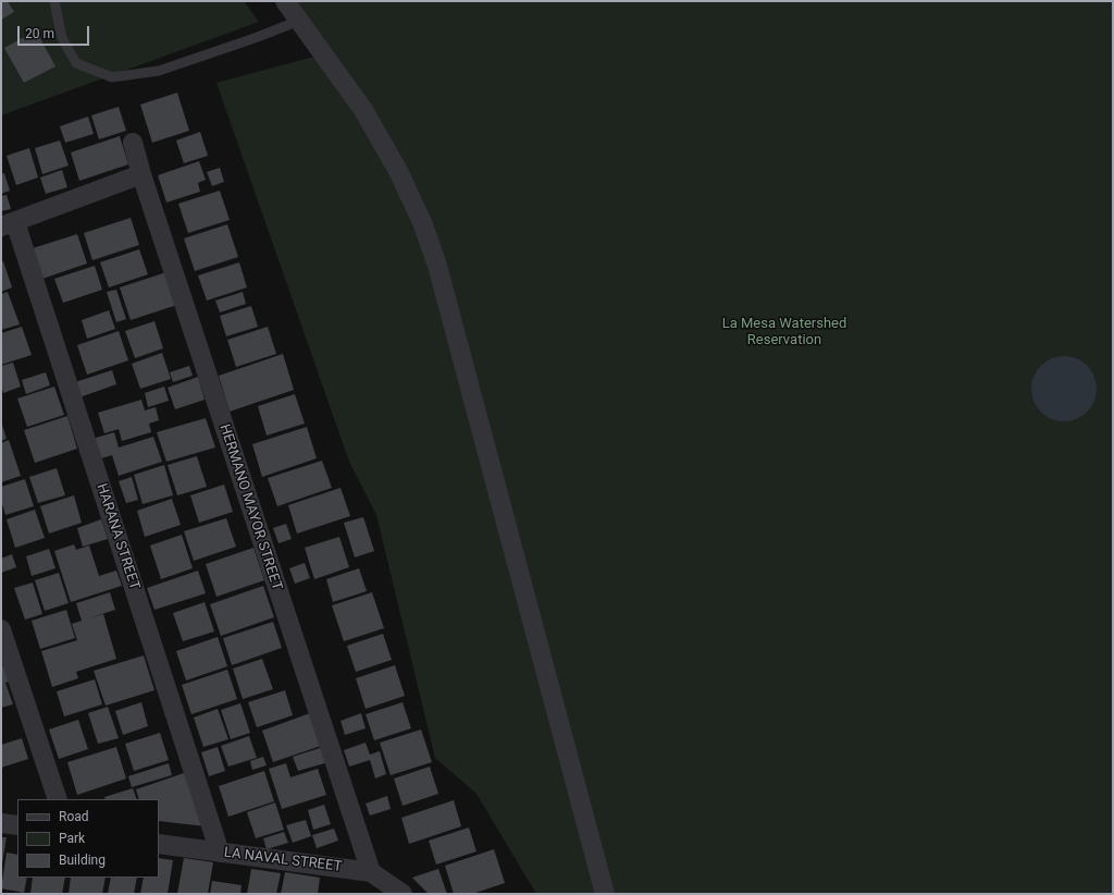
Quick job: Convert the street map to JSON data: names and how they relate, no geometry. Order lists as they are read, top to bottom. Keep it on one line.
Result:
{"streets":{"street":["HERMANO MAYOR STREET","HARANA STREET","LA NAVAL STREET"]},"crossings":[["HERMANO MAYOR STREET","LA NAVAL STREET"],["HARANA STREET","LA NAVAL STREET"]],"parks":["La Mesa Watershed Reservation"],"legend":["Road","Park","Building"],"scale_bar":"20 m"}
